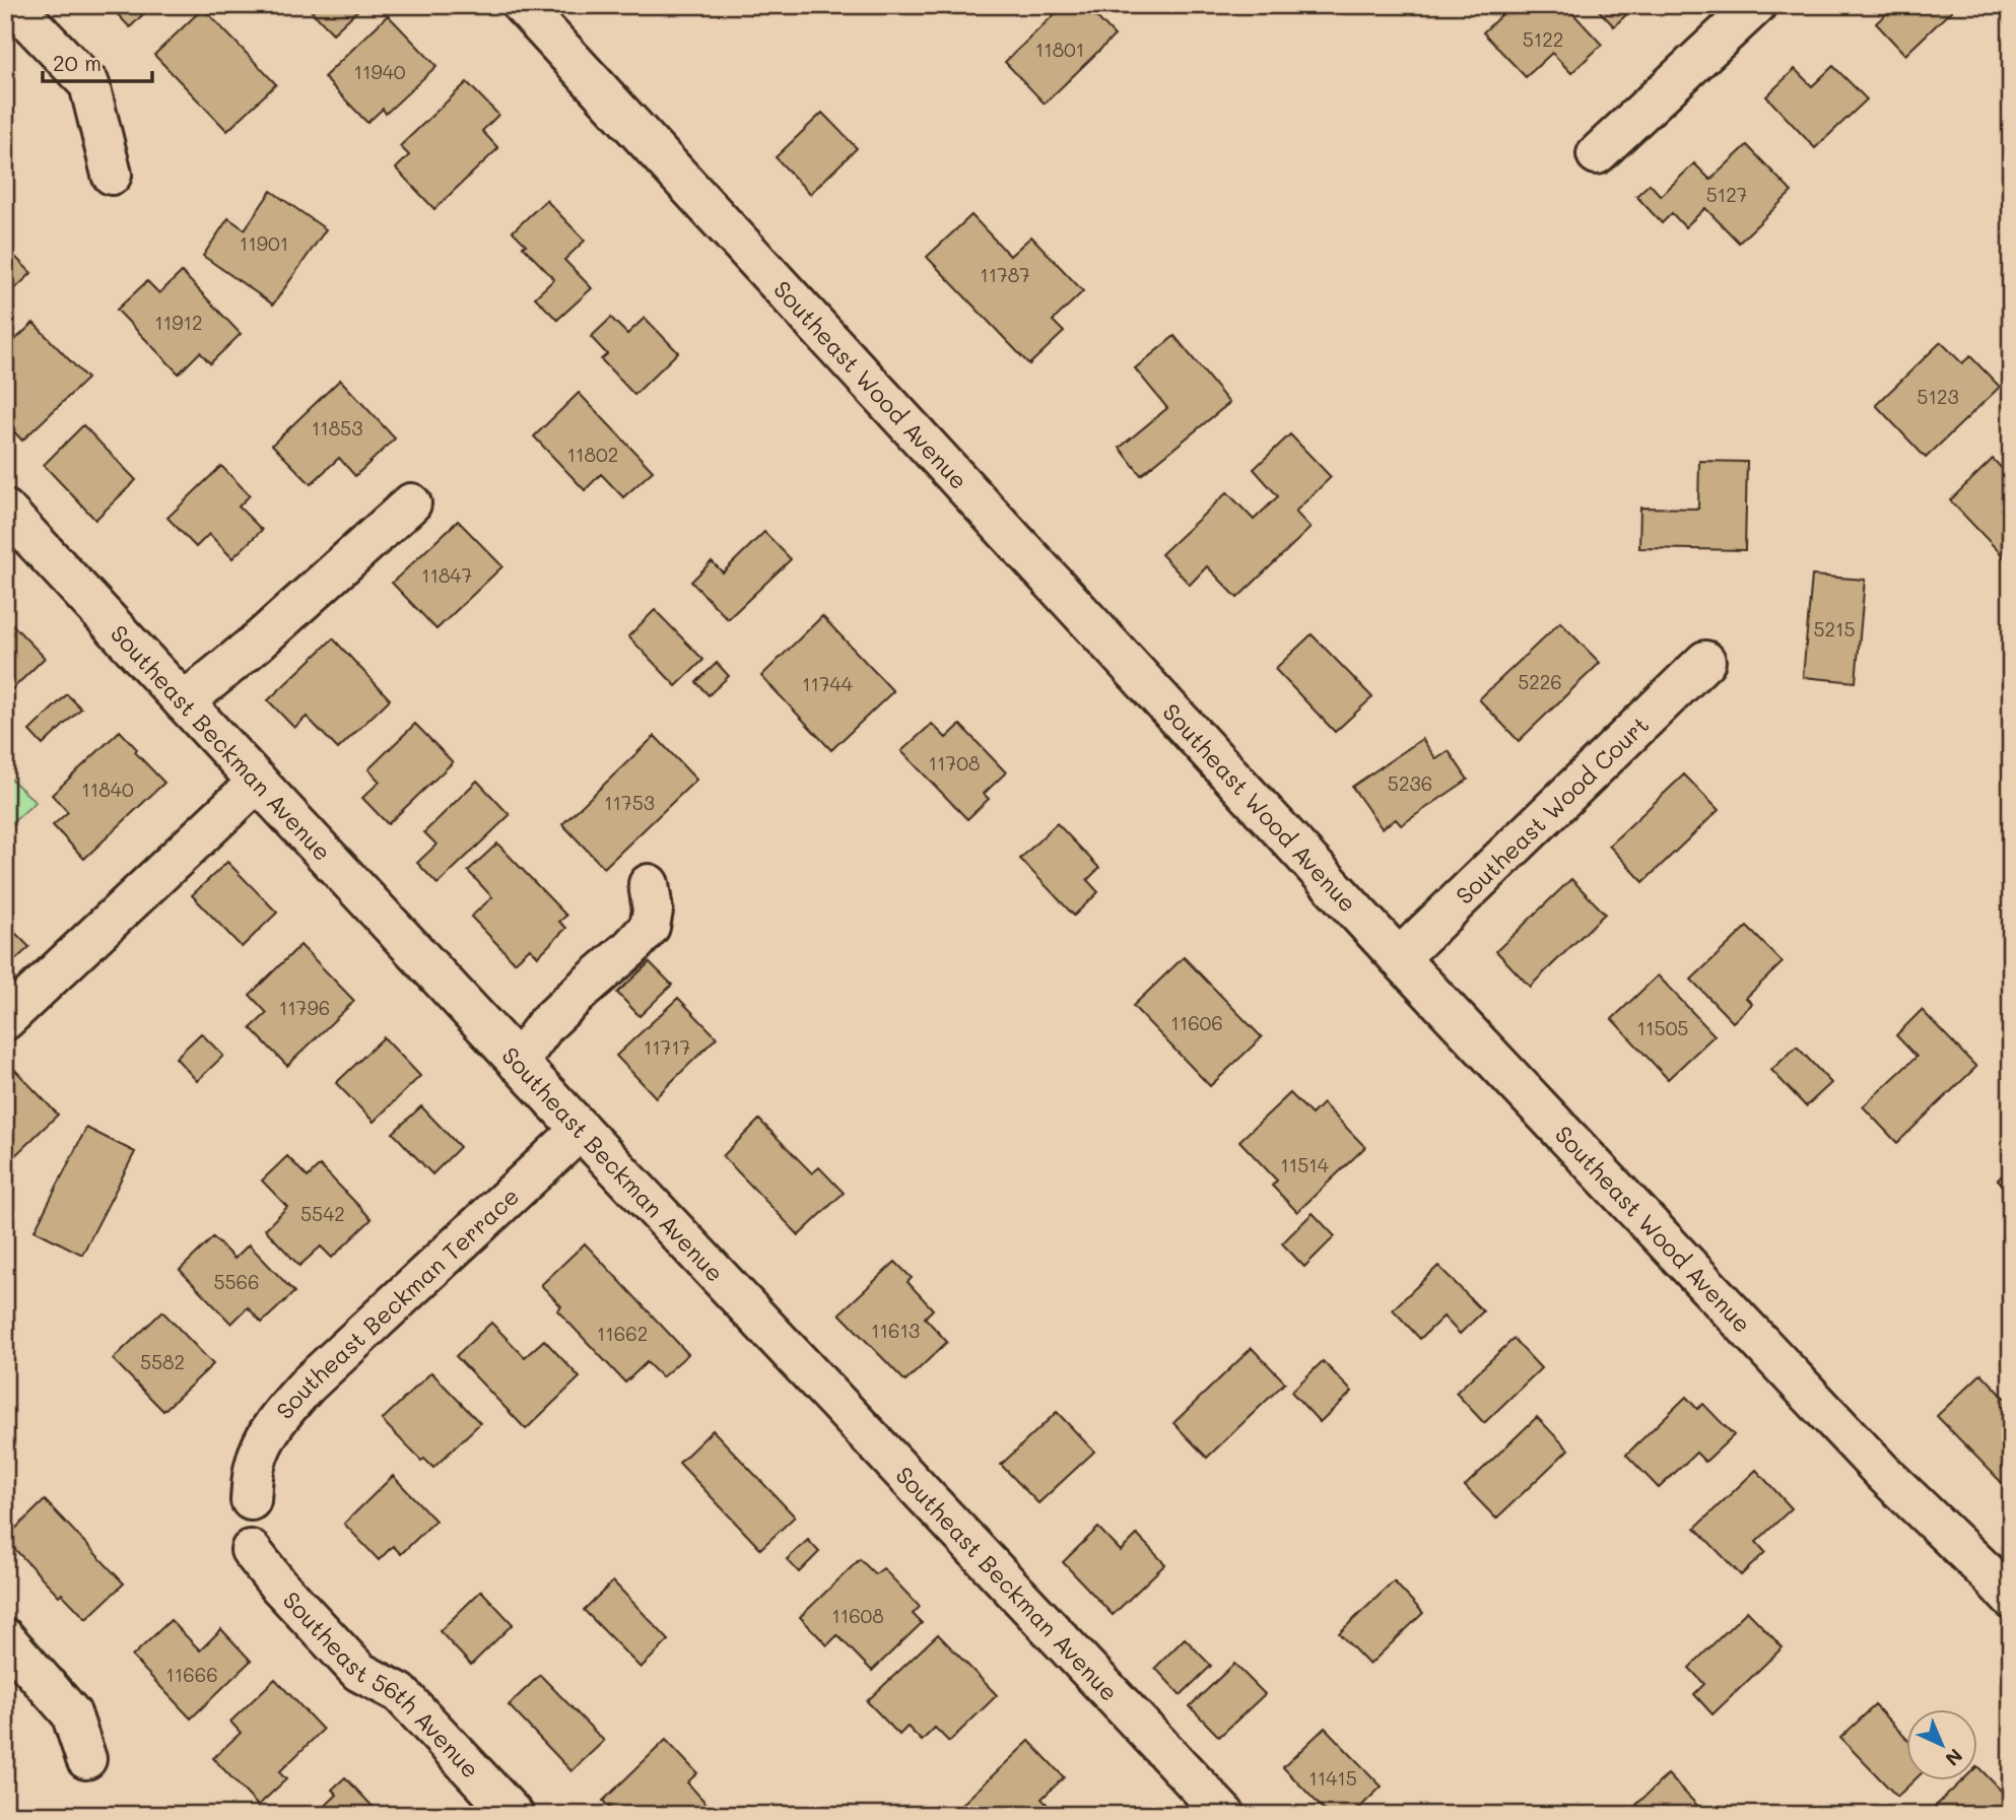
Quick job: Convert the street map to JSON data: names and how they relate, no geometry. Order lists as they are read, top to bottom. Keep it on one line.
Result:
{"streets":{"street":["Southeast Wood Avenue","Southeast Beckman Avenue","Southeast Wood Court","Southeast Beckman Terrace","Southeast 56th Avenue"]},"crossings":[["Southeast Wood Avenue","Southeast Wood Court"],["Southeast Beckman Avenue","Southeast Beckman Terrace"]],"house_numbers":["5122","11801","11940","5127","11901","11787","11912","5123","11853","11802","11847","5215","5226","11744","11708","5236","11840","11753","11796","11606","11505","11717","11514","5542","5566","11613","11662","5582","11608","11666","11415"],"scale_bar":"20 m","north":"bottom right"}
